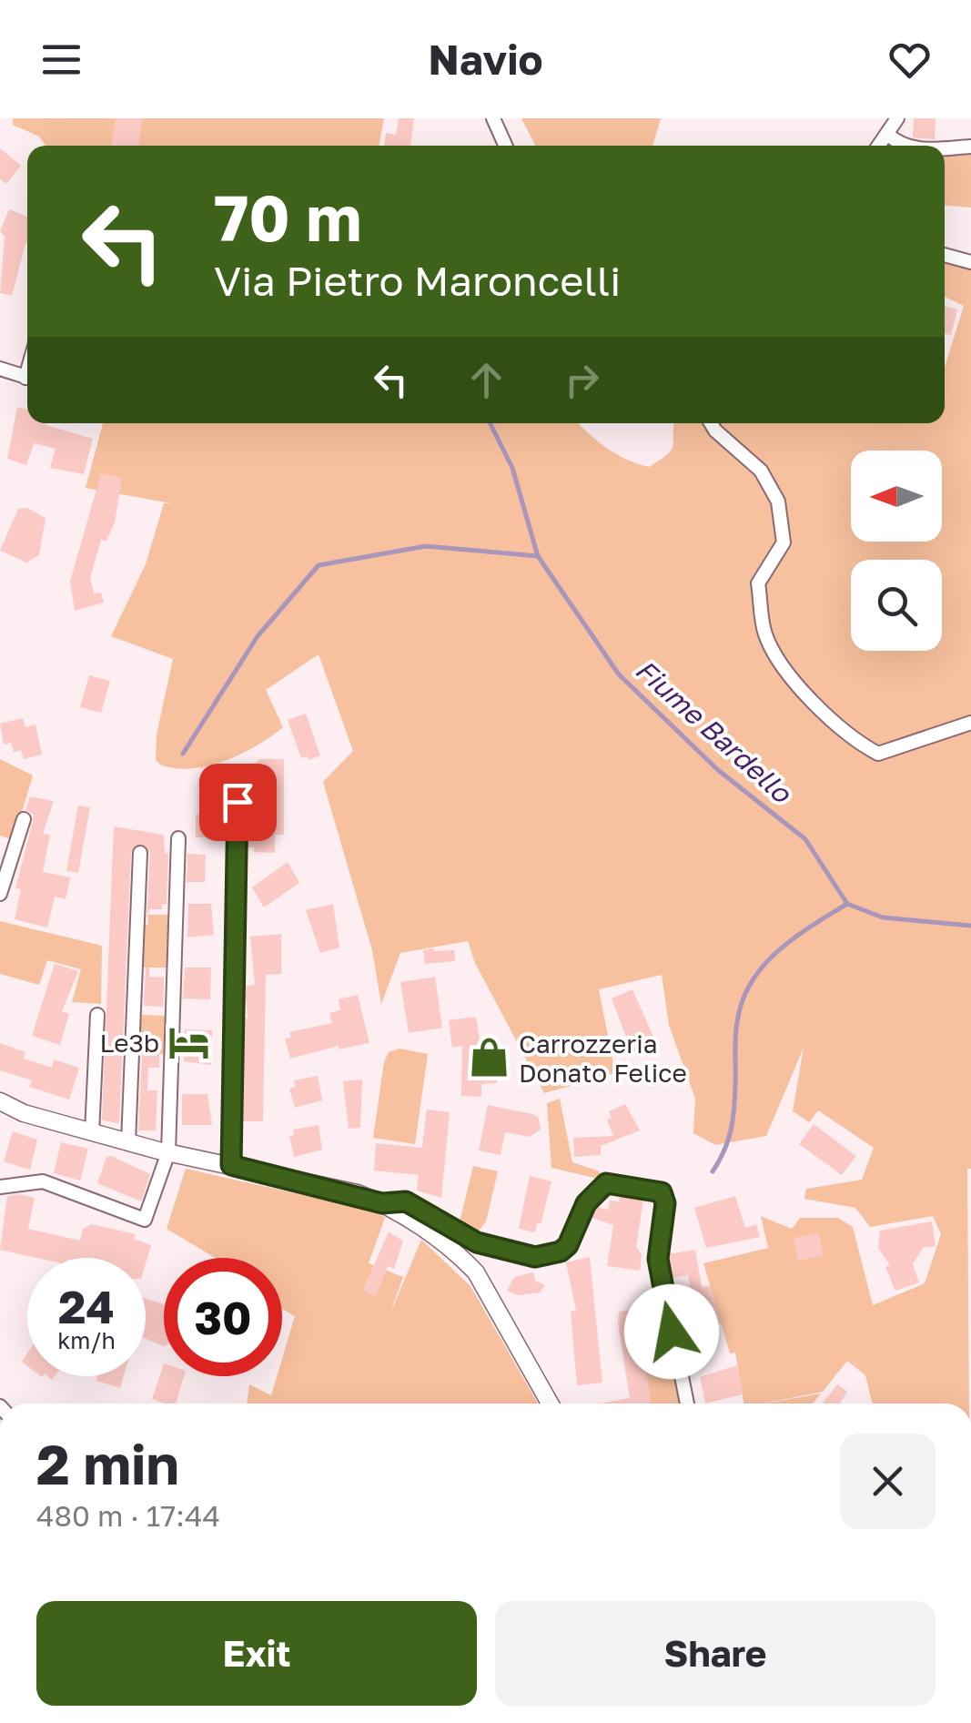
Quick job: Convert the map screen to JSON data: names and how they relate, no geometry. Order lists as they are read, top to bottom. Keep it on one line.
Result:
{"water":["Fiume Bardello"],"places":{"hotel":["Le3b"],"shop":["Carrozzeria Donato Felice"]},"north":"left","page":{"header":"Navio","turn":["70 m","Via Pietro Maroncelli"],"speed":"24 km/h","limit":"30","heading":["2 min","480 m · 17:44"],"buttons":["Exit","Share"]}}
